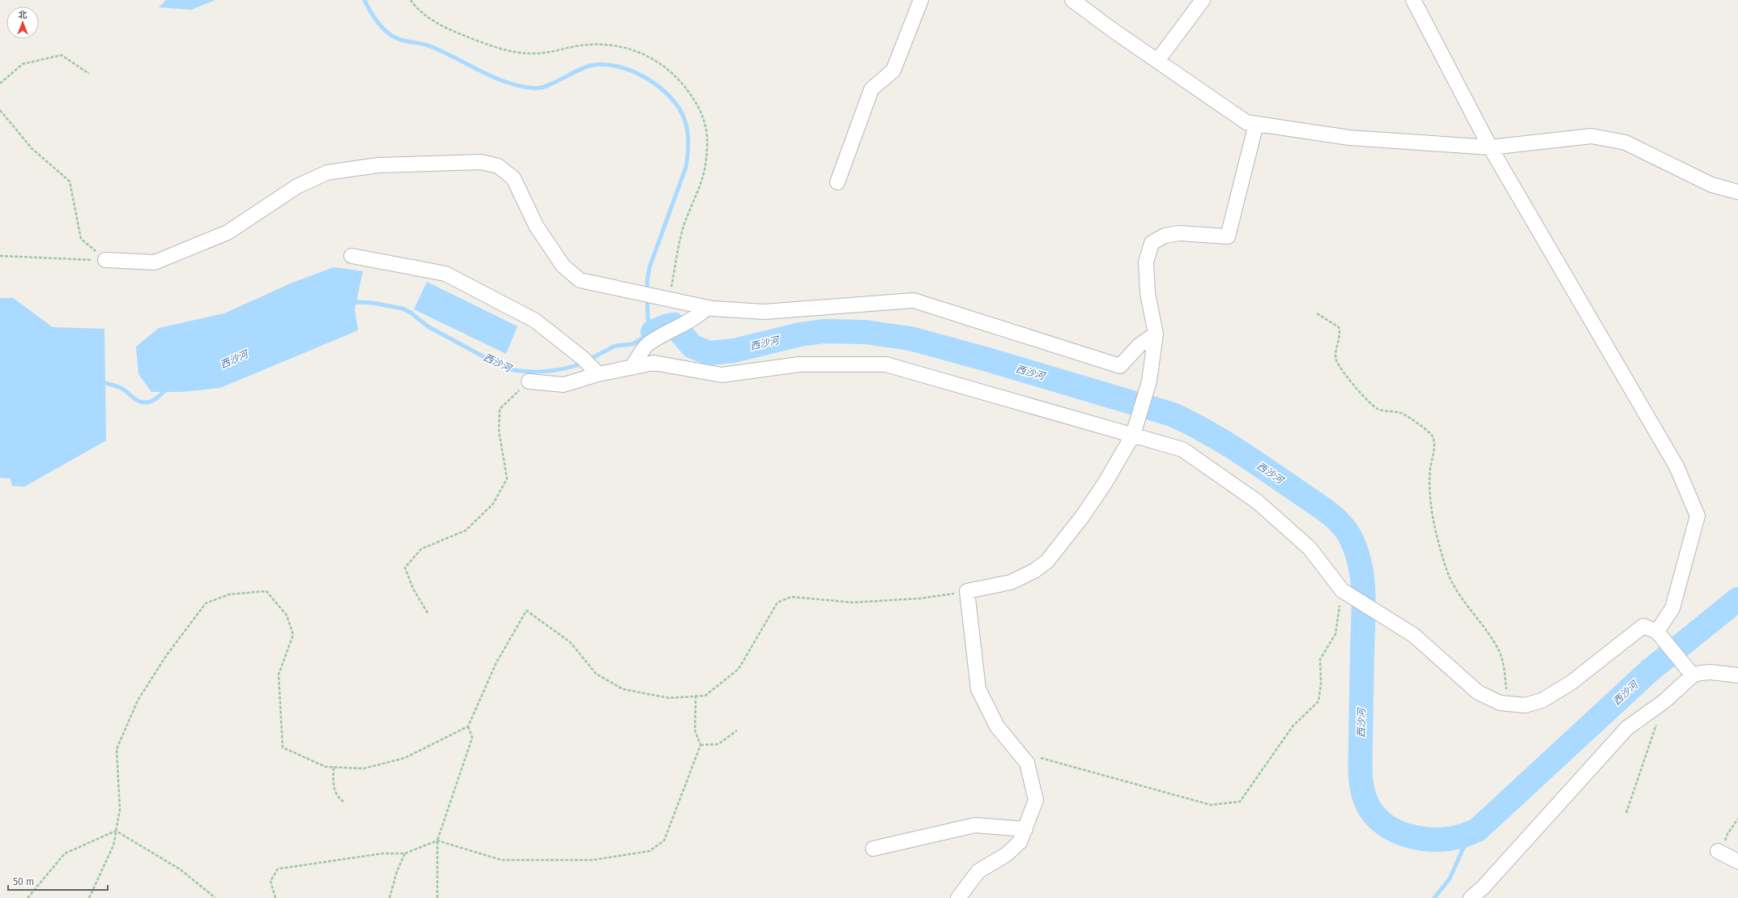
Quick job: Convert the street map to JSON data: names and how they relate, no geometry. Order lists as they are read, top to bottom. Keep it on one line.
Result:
{"water":["西沙河"],"scale_bar":"50 m","north":"top"}
